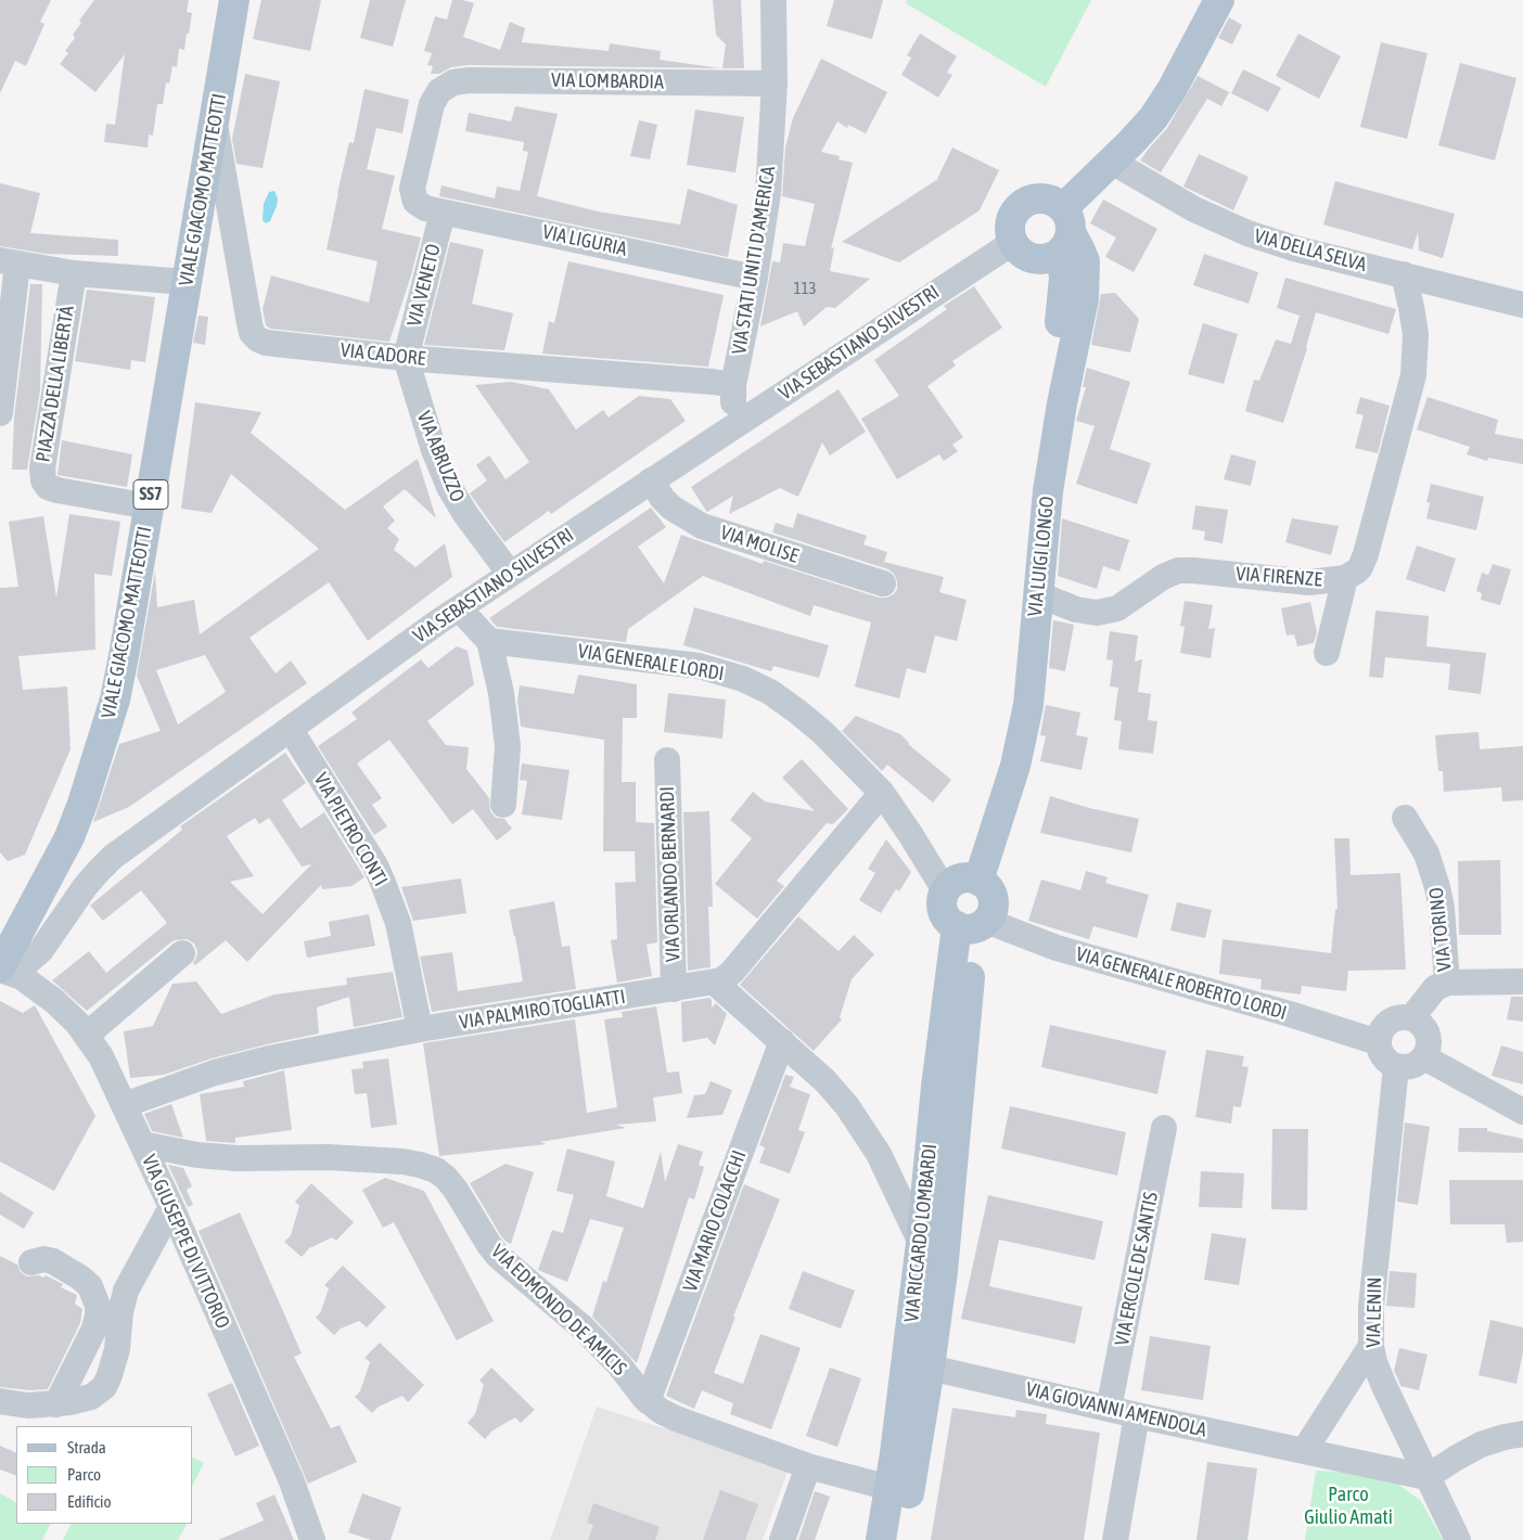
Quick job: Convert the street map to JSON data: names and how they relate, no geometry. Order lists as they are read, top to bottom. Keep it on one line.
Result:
{"streets":{"main road":["VIALE GIACOMO MATTEOTTI","SS7","VIA LUIGI LONGO","VIA RICCARDO LOMBARDI"],"street":["VIA LOMBARDIA","VIA LIGURIA","VIA DELLA SELVA","VIA STATI UNITI D'AMERICA","VIA VENETO","VIA SEBASTIANO SILVESTRI","VIA CADORE","PIAZZA DELLA LIBERTÀ","VIA ABRUZZO","VIA MOLISE","VIA FIRENZE","VIA GENERALE LORDI","VIA PIETRO CONTI","VIA ORLANDO BERNARDI","VIA TORINO","VIA GENERALE ROBERTO LORDI","VIA PALMIRO TOGLIATTI","VIA MARIO COLACCHI","VIA GIUSEPPE DI VITTORIO","VIA ERCOLE DE SANTIS","VIA EDMONDO DE AMICIS","VIA LENIN","VIA GIOVANNI AMENDOLA"]},"crossings":[["VIA LOMBARDIA","VIA LIGURIA"],["VIA LOMBARDIA","VIA STATI UNITI D'AMERICA"],["VIALE GIACOMO MATTEOTTI","VIA SEBASTIANO SILVESTRI"],["VIALE GIACOMO MATTEOTTI","VIA CADORE"],["VIALE GIACOMO MATTEOTTI","PIAZZA DELLA LIBERTÀ"],["VIALE GIACOMO MATTEOTTI","VIA GIUSEPPE DI VITTORIO"],["VIA LIGURIA","VIA STATI UNITI D'AMERICA"],["VIA LIGURIA","VIA VENETO"],["VIA DELLA SELVA","VIA FIRENZE"],["VIA STATI UNITI D'AMERICA","VIA SEBASTIANO SILVESTRI"],["VIA STATI UNITI D'AMERICA","VIA CADORE"],["VIA VENETO","VIA CADORE"],["VIA VENETO","VIA ABRUZZO"],["VIA SEBASTIANO SILVESTRI","VIA ABRUZZO"],["VIA SEBASTIANO SILVESTRI","VIA MOLISE"],["VIA SEBASTIANO SILVESTRI","VIA LUIGI LONGO"],["VIA SEBASTIANO SILVESTRI","VIA PIETRO CONTI"],["VIA SEBASTIANO SILVESTRI","VIA GIUSEPPE DI VITTORIO"],["VIA CADORE","VIA ABRUZZO"],["VIA LUIGI LONGO","VIA FIRENZE"],["VIA LUIGI LONGO","VIA GENERALE LORDI"],["VIA LUIGI LONGO","VIA GENERALE ROBERTO LORDI"],["VIA LUIGI LONGO","VIA RICCARDO LOMBARDI"],["VIA GENERALE LORDI","VIA GENERALE ROBERTO LORDI"],["VIA GENERALE LORDI","VIA PALMIRO TOGLIATTI"],["VIA GENERALE LORDI","VIA RICCARDO LOMBARDI"],["VIA PIETRO CONTI","VIA PALMIRO TOGLIATTI"],["VIA ORLANDO BERNARDI","VIA PALMIRO TOGLIATTI"],["VIA GENERALE ROBERTO LORDI","VIA RICCARDO LOMBARDI"],["VIA GENERALE ROBERTO LORDI","VIA LENIN"],["VIA PALMIRO TOGLIATTI","VIA GIUSEPPE DI VITTORIO"],["VIA MARIO COLACCHI","VIA EDMONDO DE AMICIS"],["VIA RICCARDO LOMBARDI","VIA EDMONDO DE AMICIS"],["VIA RICCARDO LOMBARDI","VIA GIOVANNI AMENDOLA"],["VIA GIUSEPPE DI VITTORIO","VIA EDMONDO DE AMICIS"],["VIA ERCOLE DE SANTIS","VIA GIOVANNI AMENDOLA"],["VIA LENIN","VIA GIOVANNI AMENDOLA"]],"parks":["Parco Giulio Amati"],"house_numbers":["113"],"legend":["Strada","Parco","Edificio"]}
